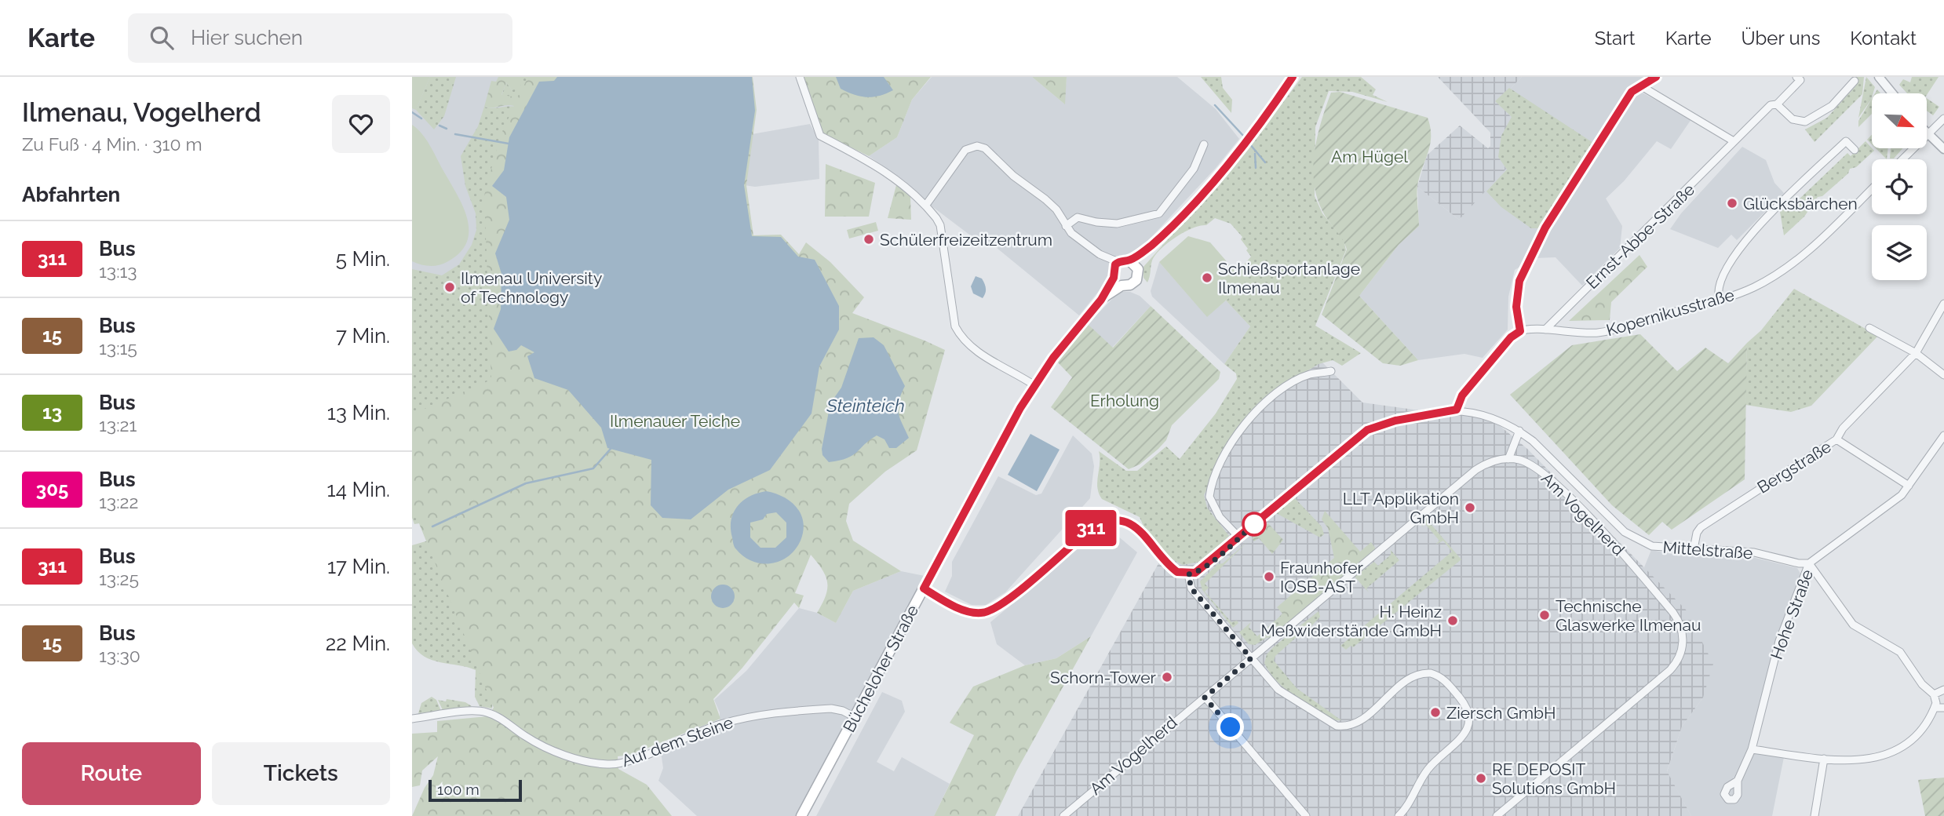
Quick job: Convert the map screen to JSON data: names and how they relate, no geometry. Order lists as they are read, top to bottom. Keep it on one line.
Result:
{"streets":{"main road":["Bücheloher Straße"],"street":["Ernst-Abbe-Straße","Kopernikusstraße","Bergstraße","Am Vogelherd","Mittelstraße","Hohe Straße","Auf dem Steine"]},"crossings":[["Ernst-Abbe-Straße","Kopernikusstraße"],["Bergstraße","Mittelstraße"],["Mittelstraße","Hohe Straße"],["Bücheloher Straße","Auf dem Steine"]],"water":["Steinteich"],"parks":["Am Hügel","Erholung","Ilmenauer Teiche"],"places":["Glücksbärchen","Schülerfreizeitzentrum","Schießsportanlage Ilmenau","Ilmenau University of Technology","LLT Applikation GmbH","Fraunhofer IOSB-AST","Technische Glaswerke Ilmenau","H. Heinz Meßwiderstände GmbH","Schorn-Tower","Ziersch GmbH","RE DEPOSIT Solutions GmbH"],"lines":["bus line 311"],"scale_bar":"100 m","north":"bottom right","page":{"header":"Karte","search":"Hier suchen","nav":["Start","Karte","Über uns","Kontakt"],"heading":[["Ilmenau, Vogelherd","Zu Fuß · 4 Min. · 310 m"],"Abfahrten"],"on_map":"311","list":[{"mark":"311","name":"Bus","note":"13:13","value":"5 Min."},{"mark":"15","name":"Bus","note":"13:15","value":"7 Min."},{"mark":"13","name":"Bus","note":"13:21","value":"13 Min."},{"mark":"305","name":"Bus","note":"13:22","value":"14 Min."},{"mark":"311","name":"Bus","note":"13:25","value":"17 Min."},{"mark":"15","name":"Bus","note":"13:30","value":"22 Min."}],"buttons":["Route","Tickets"],"scale":"100 m"}}
